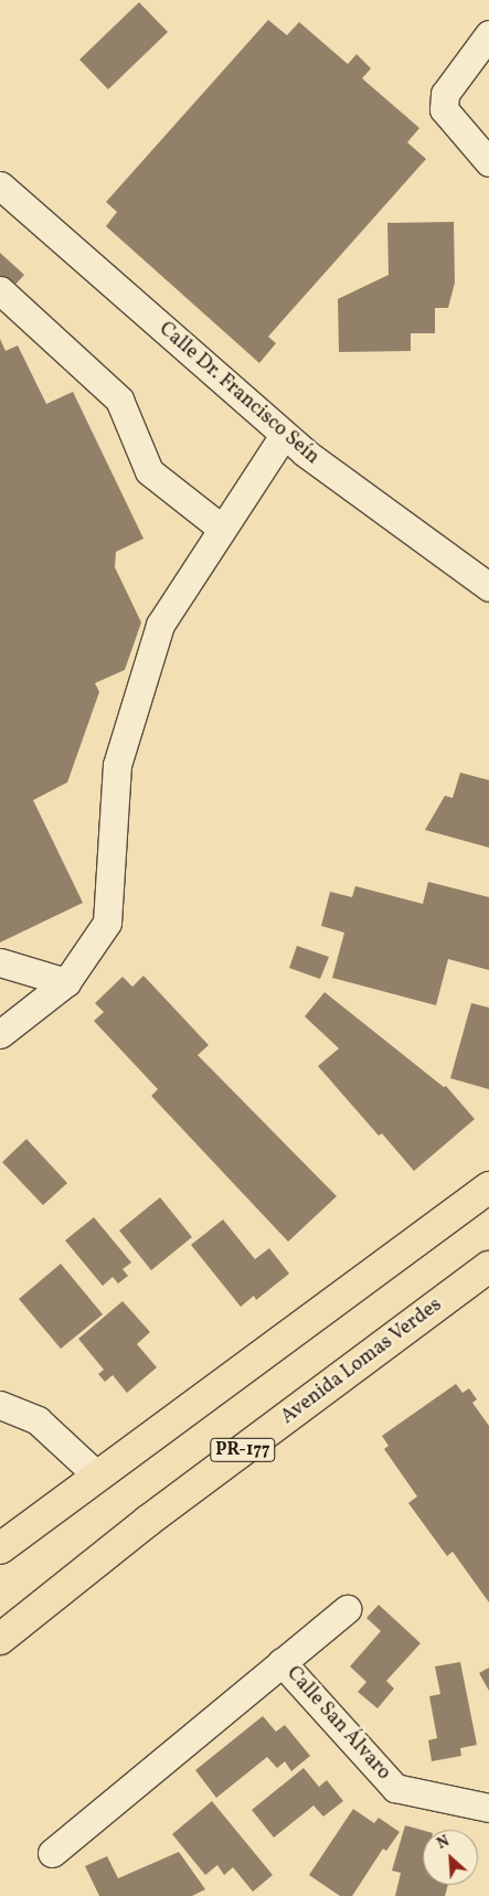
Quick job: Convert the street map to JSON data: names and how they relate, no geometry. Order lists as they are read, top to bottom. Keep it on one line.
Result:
{"streets":{"main road":["Avenida Lomas Verdes","PR-177"],"street":["Calle Dr. Francisco Seín","Calle San Álvaro"]},"north":"top left"}
